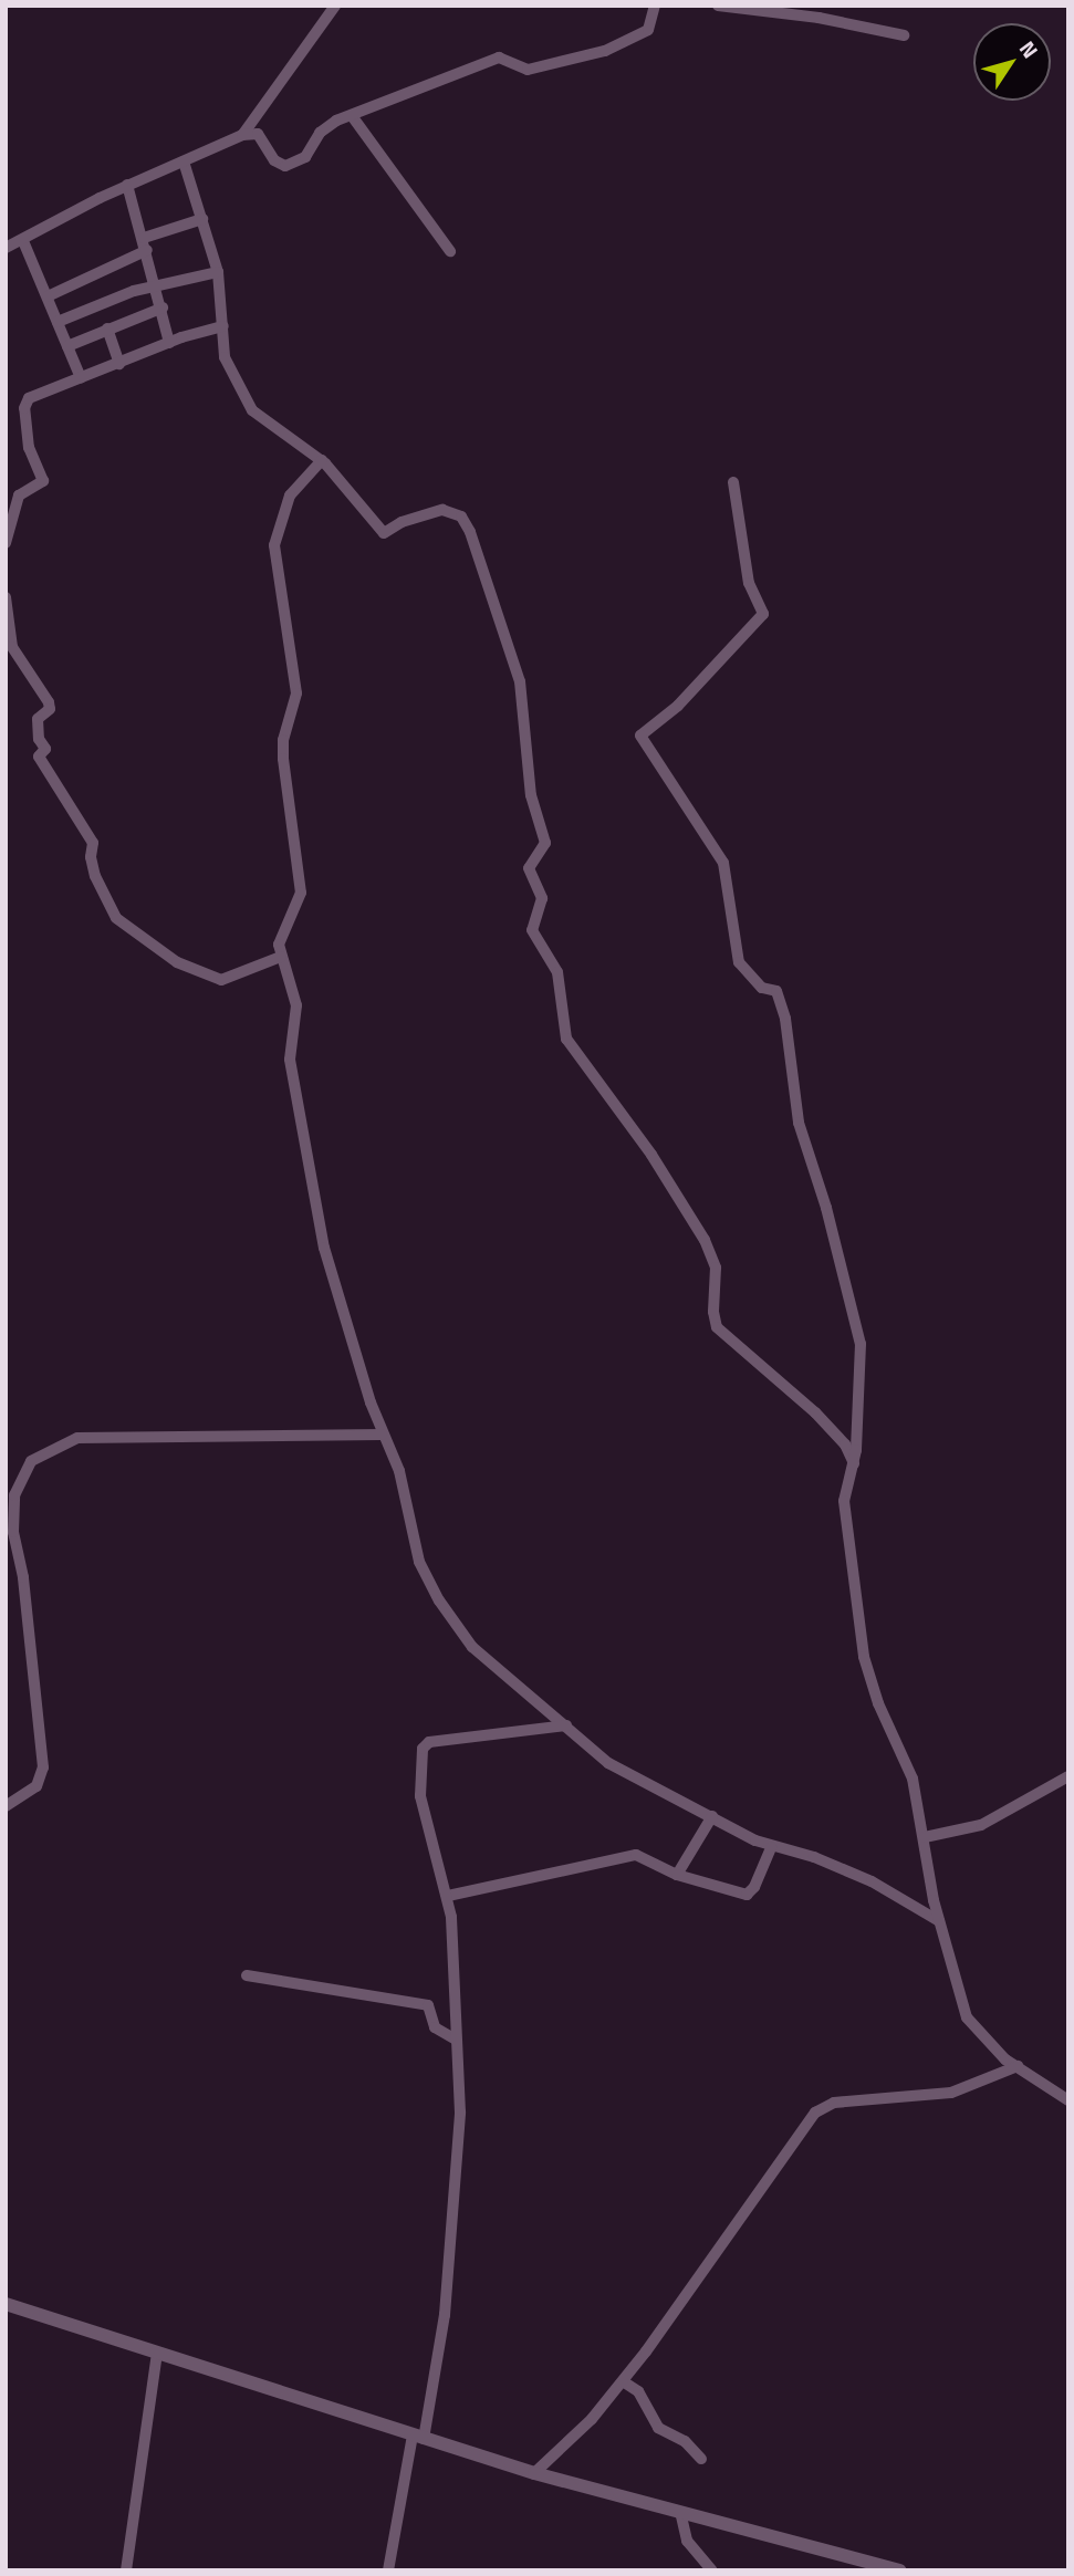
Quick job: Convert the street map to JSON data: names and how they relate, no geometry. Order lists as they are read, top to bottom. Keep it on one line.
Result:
{"north":"top right"}
